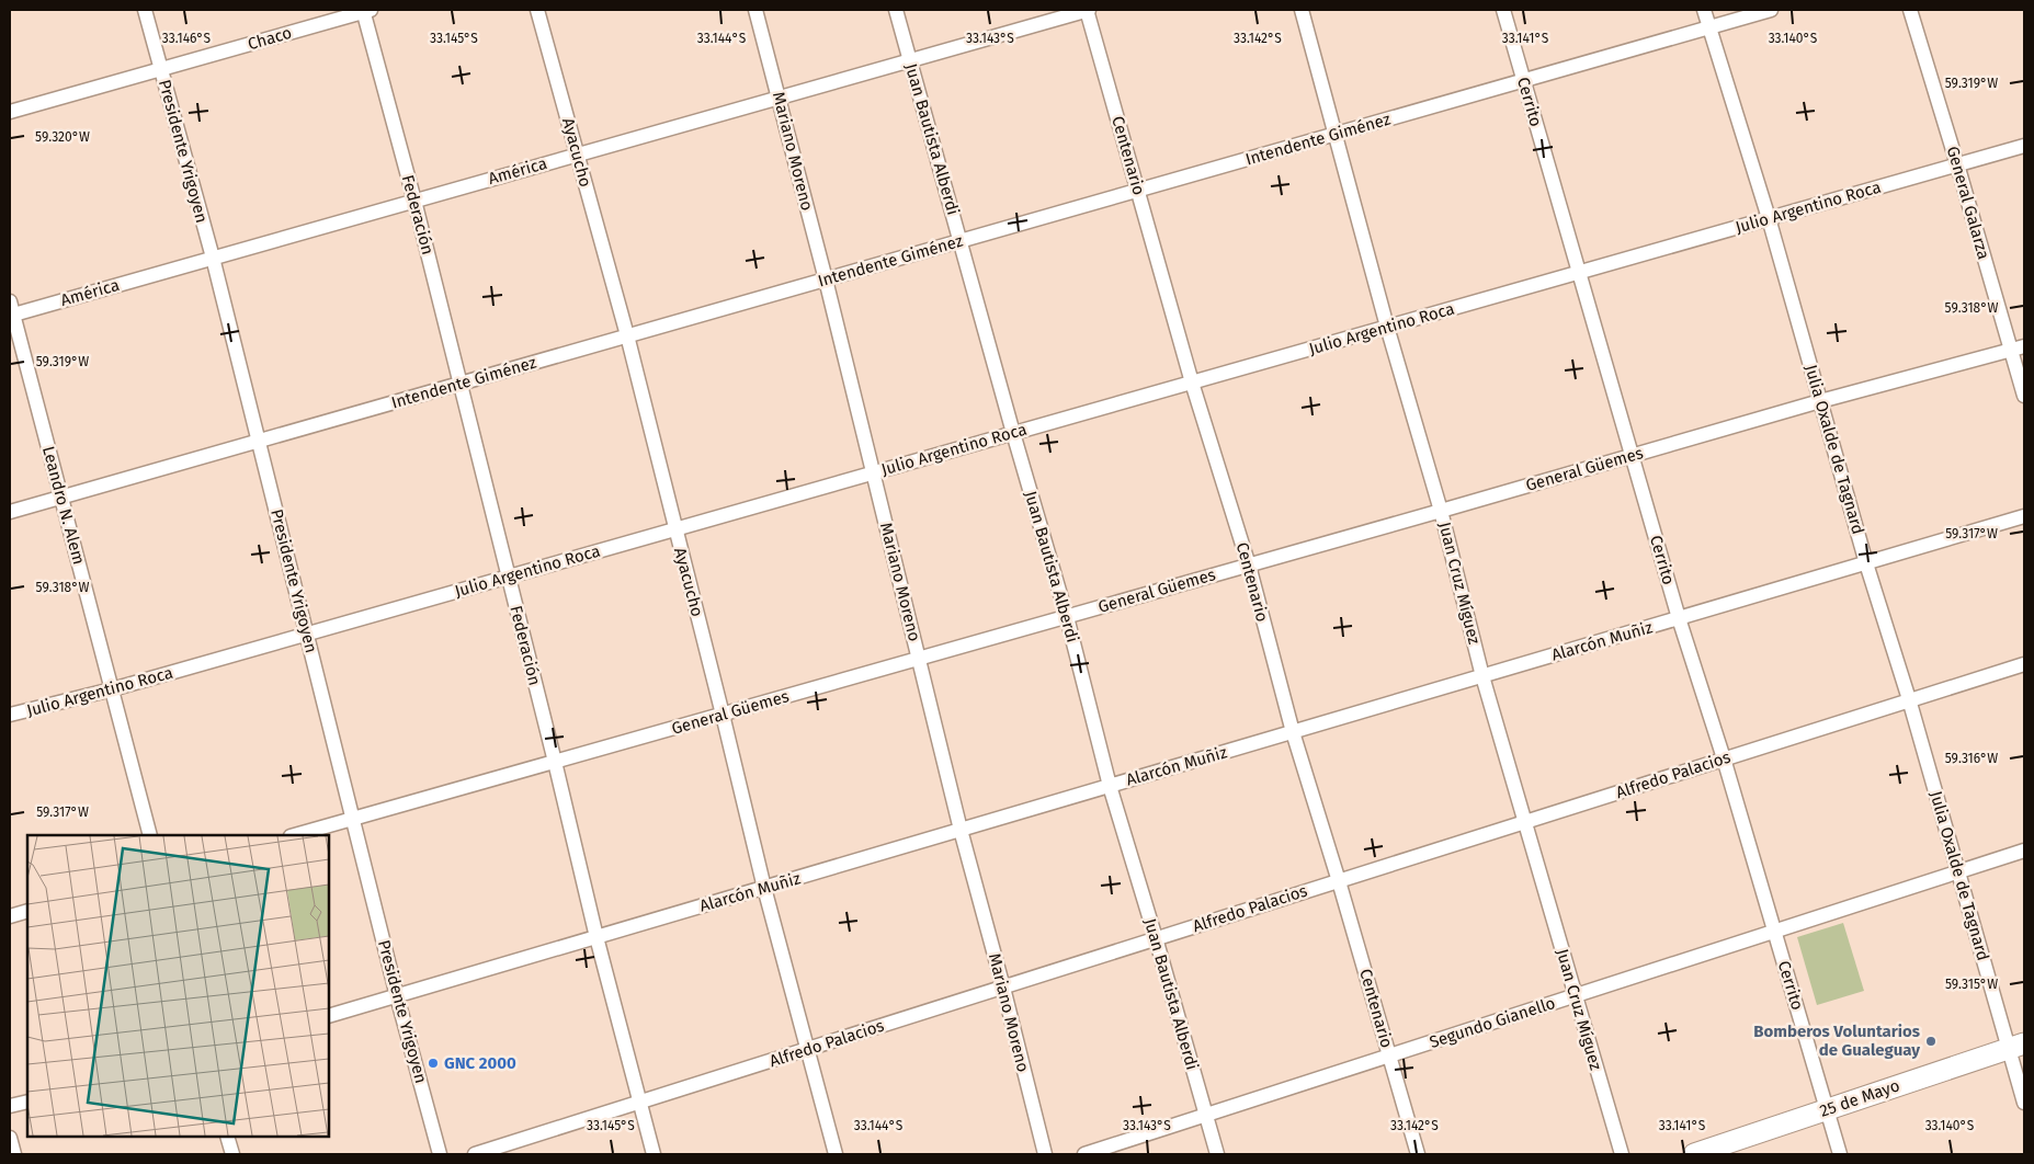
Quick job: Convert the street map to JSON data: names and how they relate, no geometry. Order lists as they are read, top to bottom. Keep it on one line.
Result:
{"streets":{"street":["Chaco","Cerrito","Juan Bautista Alberdi","Intendente Giménez","Presidente Yrigoyen","Mariano Moreno","Ayacucho","Centenario","América","General Galarza","Julio Argentino Roca","Federación","Julia Oxalde de Tagnard","General Güemes","Leandro N. Alem","Juan Cruz Míguez","Alarcón Muñiz","Alfredo Palacios","Segundo Gianello","25 de Mayo"]},"crossings":[["Chaco","Presidente Yrigoyen"],["Chaco","Federación"],["Cerrito","Intendente Giménez"],["Cerrito","Julio Argentino Roca"],["Cerrito","General Güemes"],["Cerrito","Alarcón Muñiz"],["Cerrito","Alfredo Palacios"],["Cerrito","Segundo Gianello"],["Cerrito","25 de Mayo"],["Juan Bautista Alberdi","Intendente Giménez"],["Juan Bautista Alberdi","América"],["Juan Bautista Alberdi","Julio Argentino Roca"],["Juan Bautista Alberdi","General Güemes"],["Juan Bautista Alberdi","Alarcón Muñiz"],["Juan Bautista Alberdi","Alfredo Palacios"],["Juan Bautista Alberdi","Segundo Gianello"],["Intendente Giménez","Presidente Yrigoyen"],["Intendente Giménez","Mariano Moreno"],["Intendente Giménez","Ayacucho"],["Intendente Giménez","Centenario"],["Intendente Giménez","Federación"],["Intendente Giménez","Julia Oxalde de Tagnard"],["Intendente Giménez","Leandro N. Alem"],["Intendente Giménez","Juan Cruz Míguez"],["Presidente Yrigoyen","América"],["Presidente Yrigoyen","Julio Argentino Roca"],["Presidente Yrigoyen","General Güemes"],["Presidente Yrigoyen","Alarcón Muñiz"],["Mariano Moreno","América"],["Mariano Moreno","Julio Argentino Roca"],["Mariano Moreno","General Güemes"],["Mariano Moreno","Alarcón Muñiz"],["Mariano Moreno","Alfredo Palacios"],["Ayacucho","América"],["Ayacucho","Julio Argentino Roca"],["Ayacucho","General Güemes"],["Ayacucho","Alarcón Muñiz"],["Ayacucho","Alfredo Palacios"],["Centenario","América"],["Centenario","Julio Argentino Roca"],["Centenario","General Güemes"],["Centenario","Alarcón Muñiz"],["Centenario","Alfredo Palacios"],["Centenario","Segundo Gianello"],["América","Federación"],["América","Leandro N. Alem"],["General Galarza","Julio Argentino Roca"],["General Galarza","General Güemes"],["Julio Argentino Roca","Federación"],["Julio Argentino Roca","Julia Oxalde de Tagnard"],["Julio Argentino Roca","Leandro N. Alem"],["Julio Argentino Roca","Juan Cruz Míguez"],["Federación","General Güemes"],["Federación","Alarcón Muñiz"],["Federación","Alfredo Palacios"],["Julia Oxalde de Tagnard","General Güemes"],["Julia Oxalde de Tagnard","Alarcón Muñiz"],["Julia Oxalde de Tagnard","Alfredo Palacios"],["Julia Oxalde de Tagnard","Segundo Gianello"],["Julia Oxalde de Tagnard","25 de Mayo"],["General Güemes","Juan Cruz Míguez"],["Juan Cruz Míguez","Alarcón Muñiz"],["Juan Cruz Míguez","Alfredo Palacios"],["Juan Cruz Míguez","Segundo Gianello"]],"places":["Bomberos Voluntarios de Gualeguay","GNC 2000"],"coordinates":["33.146°S","33.145°S","33.144°S","33.143°S","33.142°S","33.141°S","33.140°S","59.319°W","59.320°W","59.318°W","59.317°W","59.316°W","59.315°W"]}
